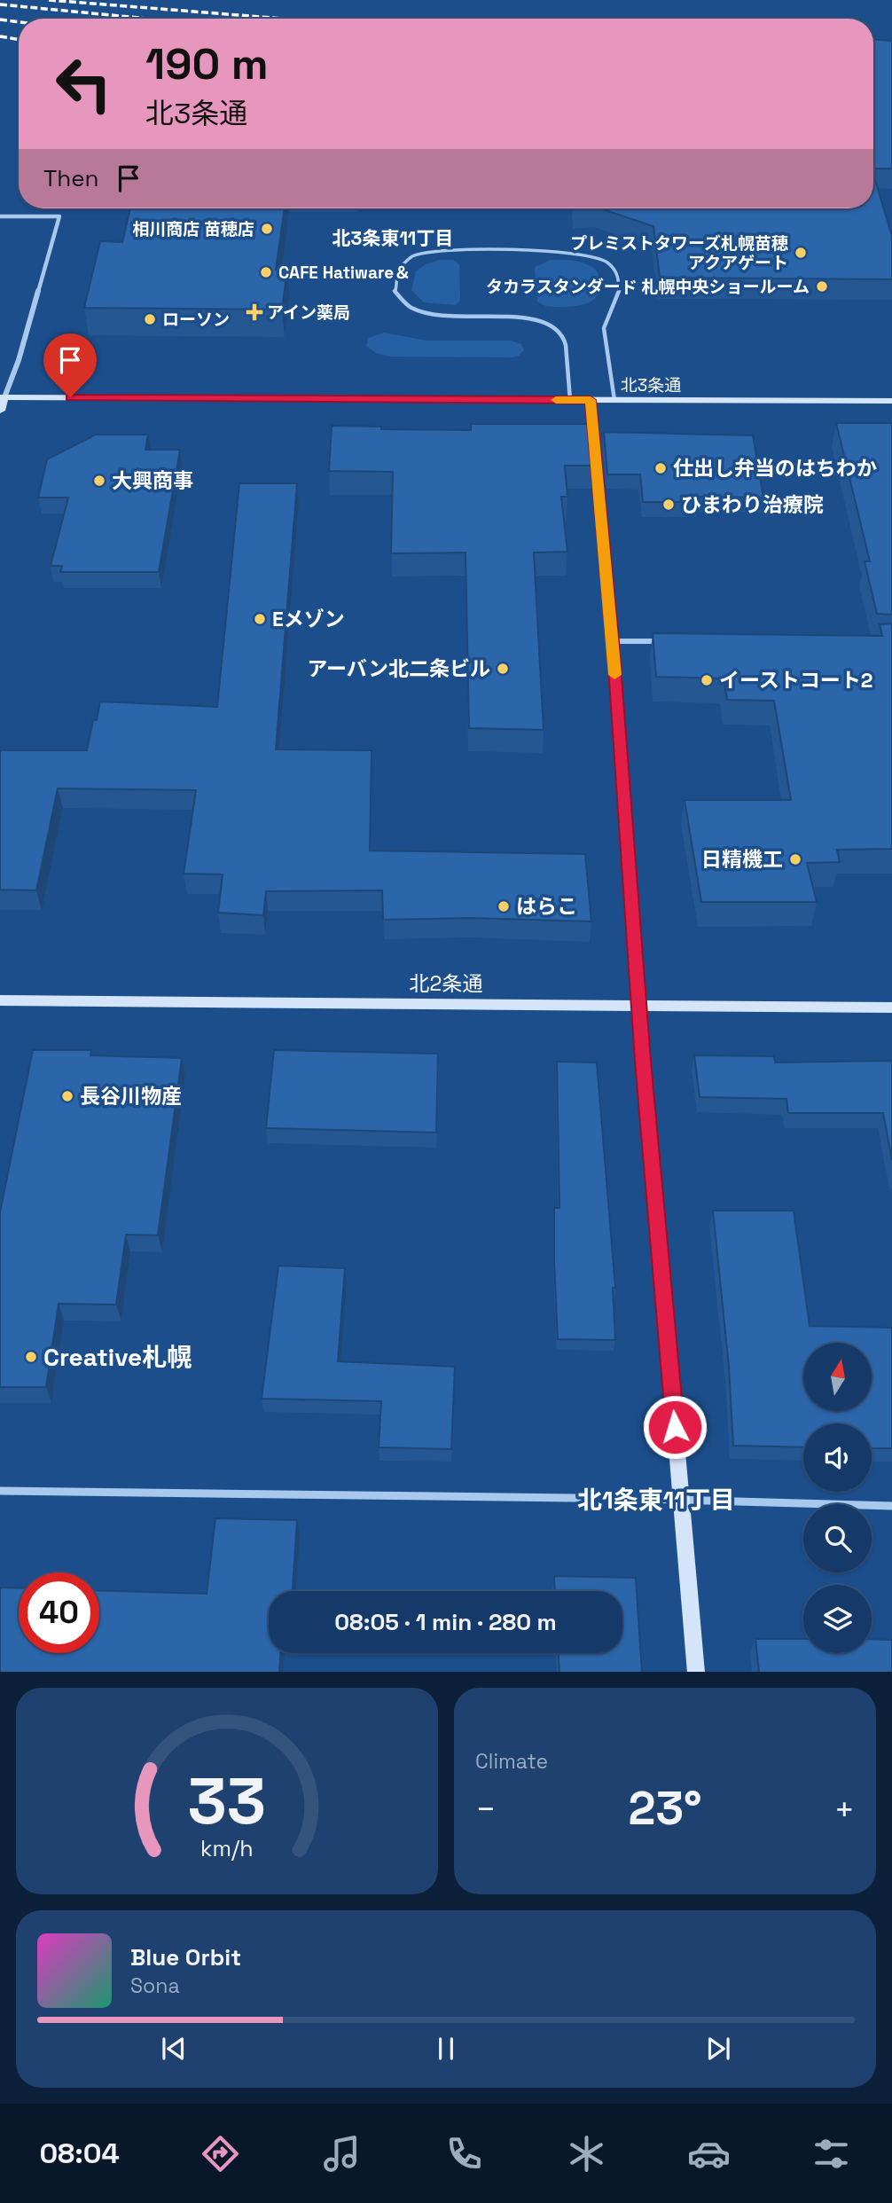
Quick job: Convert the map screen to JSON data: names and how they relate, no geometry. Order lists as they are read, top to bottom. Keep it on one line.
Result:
{"streets":{"street":["北3条通","北2条通"]},"districts":["北3条東11丁目","北1条東11丁目"],"places":{"other":["相川商店 苗穂店","プレミストタワーズ札幌苗穂 アクアゲート","CAFE Hatiware＆","タカラスタンダード 札幌中央ショールーム","ローソン","仕出し弁当のはちわか","大興商事","ひまわり治療院","Eメゾン","アーバン北二条ビル","イーストコート2","日精機工","はらこ","長谷川物産","Creative札幌"],"health":["アイン薬局"]},"north":"top","page":{"turn":["190 m","北3条通"],"then":"Then","limit":"40","trip":"08:05 · 1 min · 280 m","tile":"Climate","heat":["−","23°","+"],"song":["Blue Orbit","Sona"],"tabs":"08:04","gauge":["33","km/h"]}}
